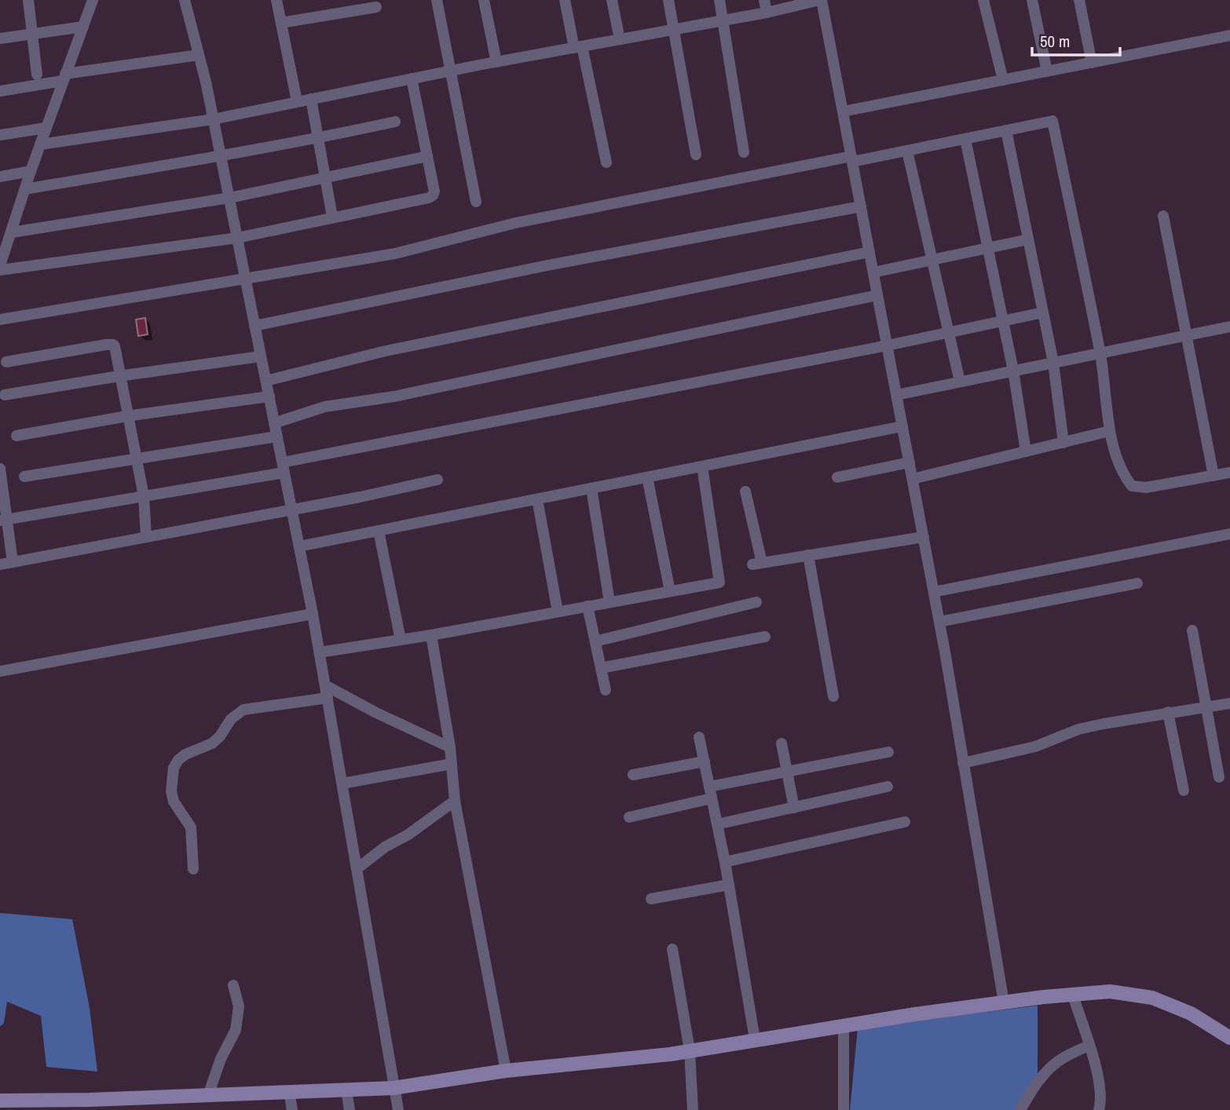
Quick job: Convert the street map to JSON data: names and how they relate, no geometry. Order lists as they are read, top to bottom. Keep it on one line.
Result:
{"scale_bar":"50 m"}
